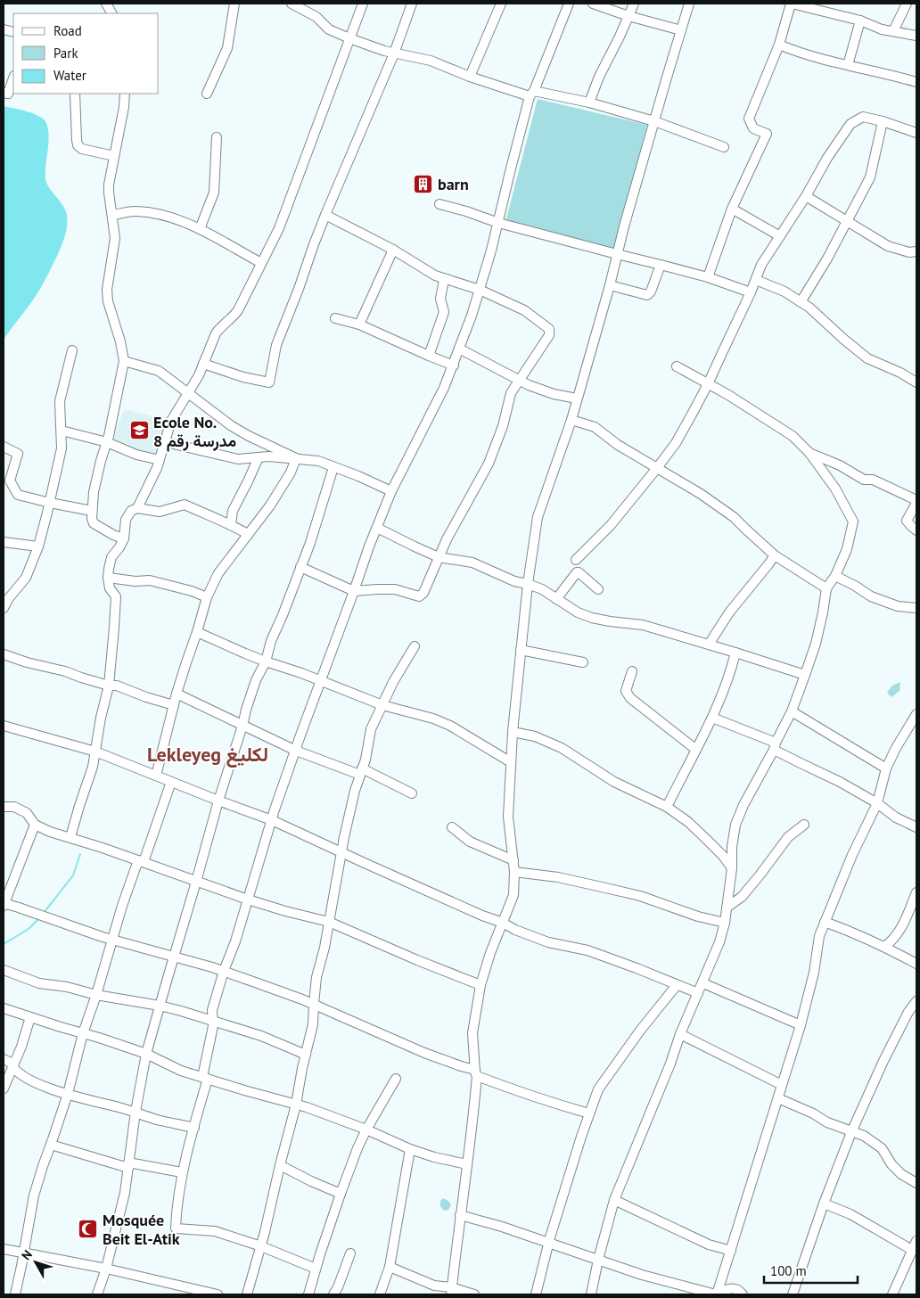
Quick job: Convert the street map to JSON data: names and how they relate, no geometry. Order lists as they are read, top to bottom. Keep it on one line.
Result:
{"districts":["Lekleyeg لكليغ"],"places":{"building":["barn"],"school or university":["Ecole No. 8 مدرسة رقم"],"mosque":["Mosquée Beit El-Atik"]},"legend":["Road","Park","Water"],"scale_bar":"100 m","north":"top left"}
